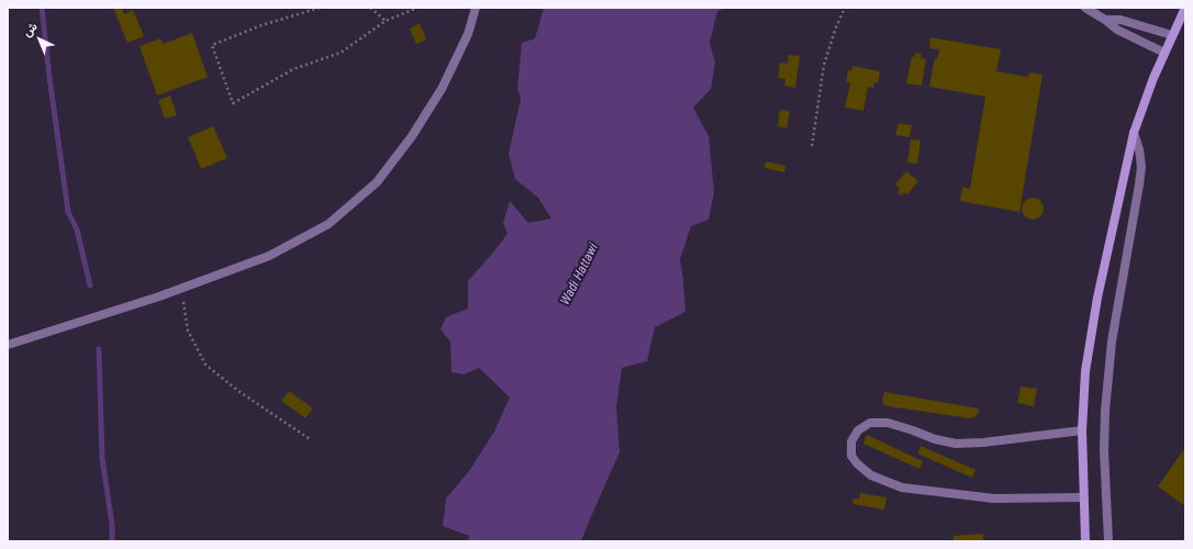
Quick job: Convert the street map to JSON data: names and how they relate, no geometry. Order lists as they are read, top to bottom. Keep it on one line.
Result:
{"water":["Wadi Hattawi"],"north":"top left"}
